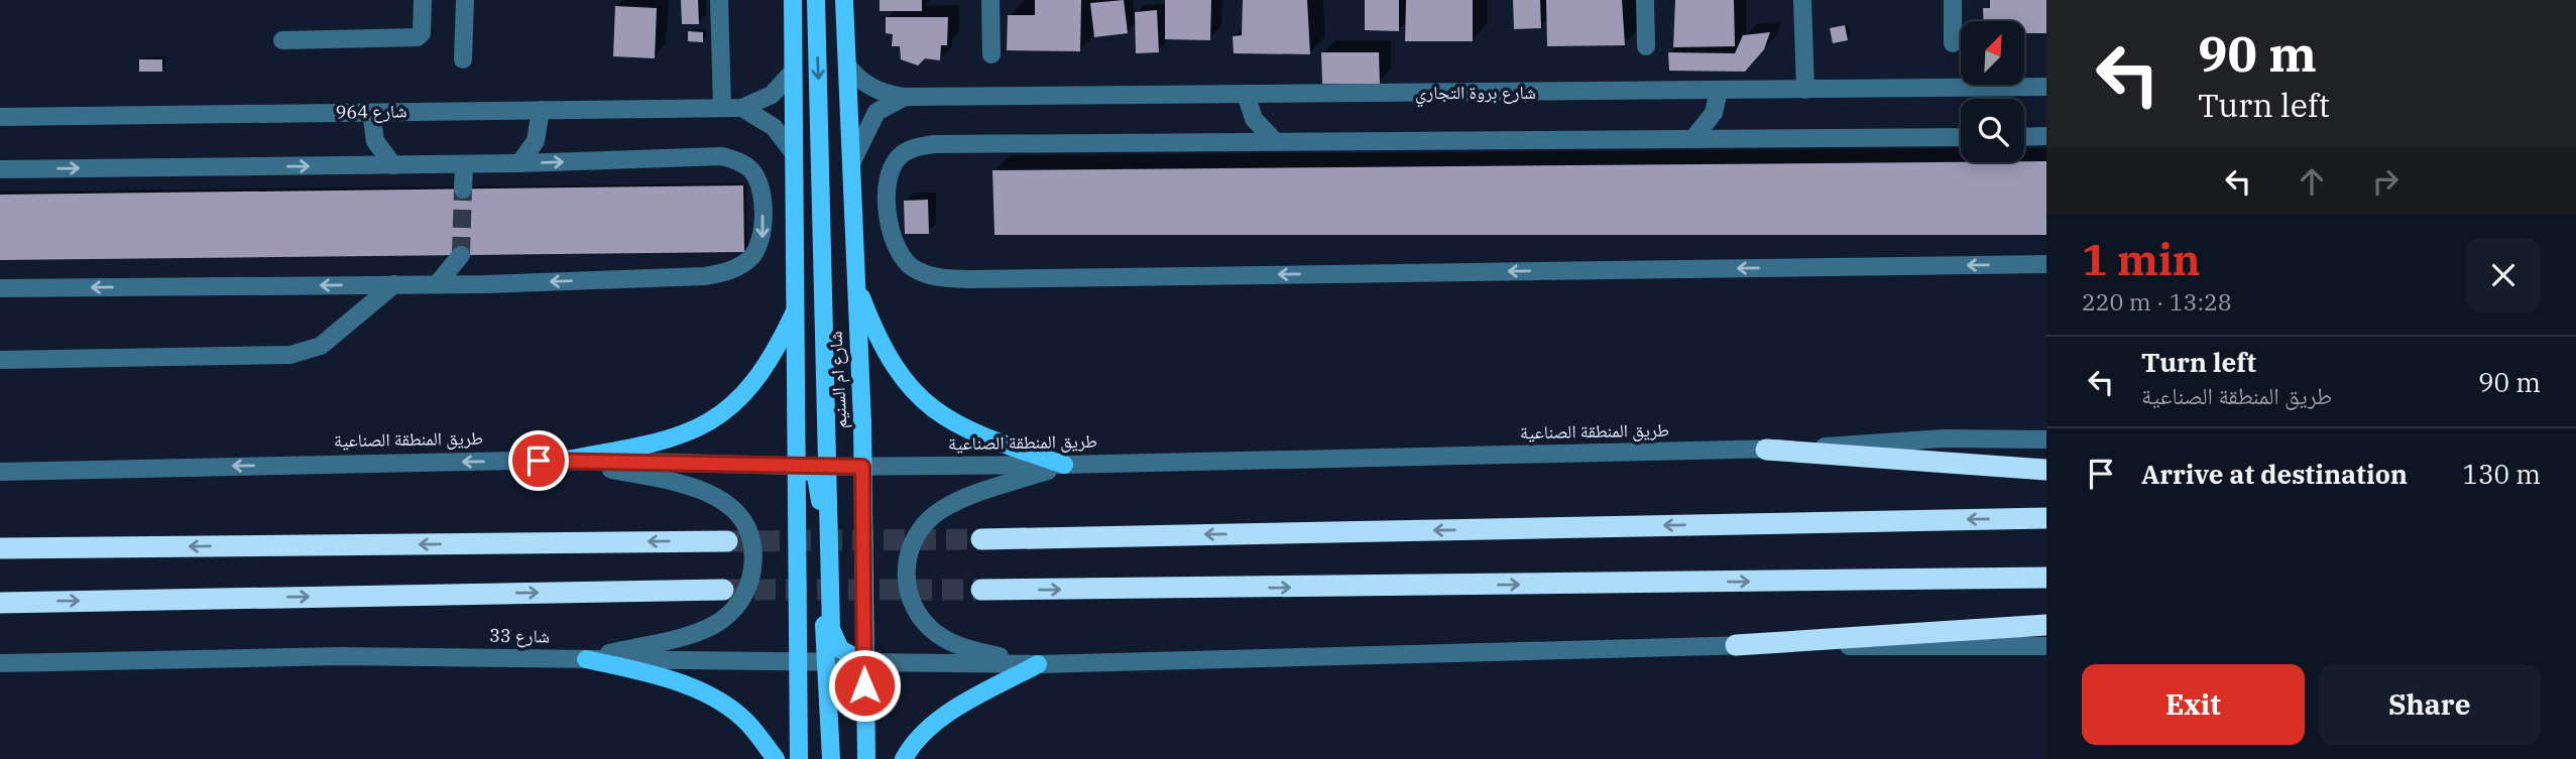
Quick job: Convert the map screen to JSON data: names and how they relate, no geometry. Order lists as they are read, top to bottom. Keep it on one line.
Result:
{"streets":{"main road":["شارع ام السنيم"],"street":["شارع بروة التجاري","شارع 964","طريق المنطقة الصناعية","شارع 33"]},"crossings":[["شارع بروة التجاري","شارع ام السنيم"],["شارع ام السنيم","طريق المنطقة الصناعية"],["شارع ام السنيم","شارع 33"]],"north":"top right","page":{"turn":["90 m","Turn left"],"heading":["1 min","220 m · 13:28"],"list":[{"name":"Turn left","note":"طريق المنطقة الصناعية","value":"90 m"},{"name":"Arrive at destination","value":"130 m"}],"buttons":["Exit","Share"]}}
